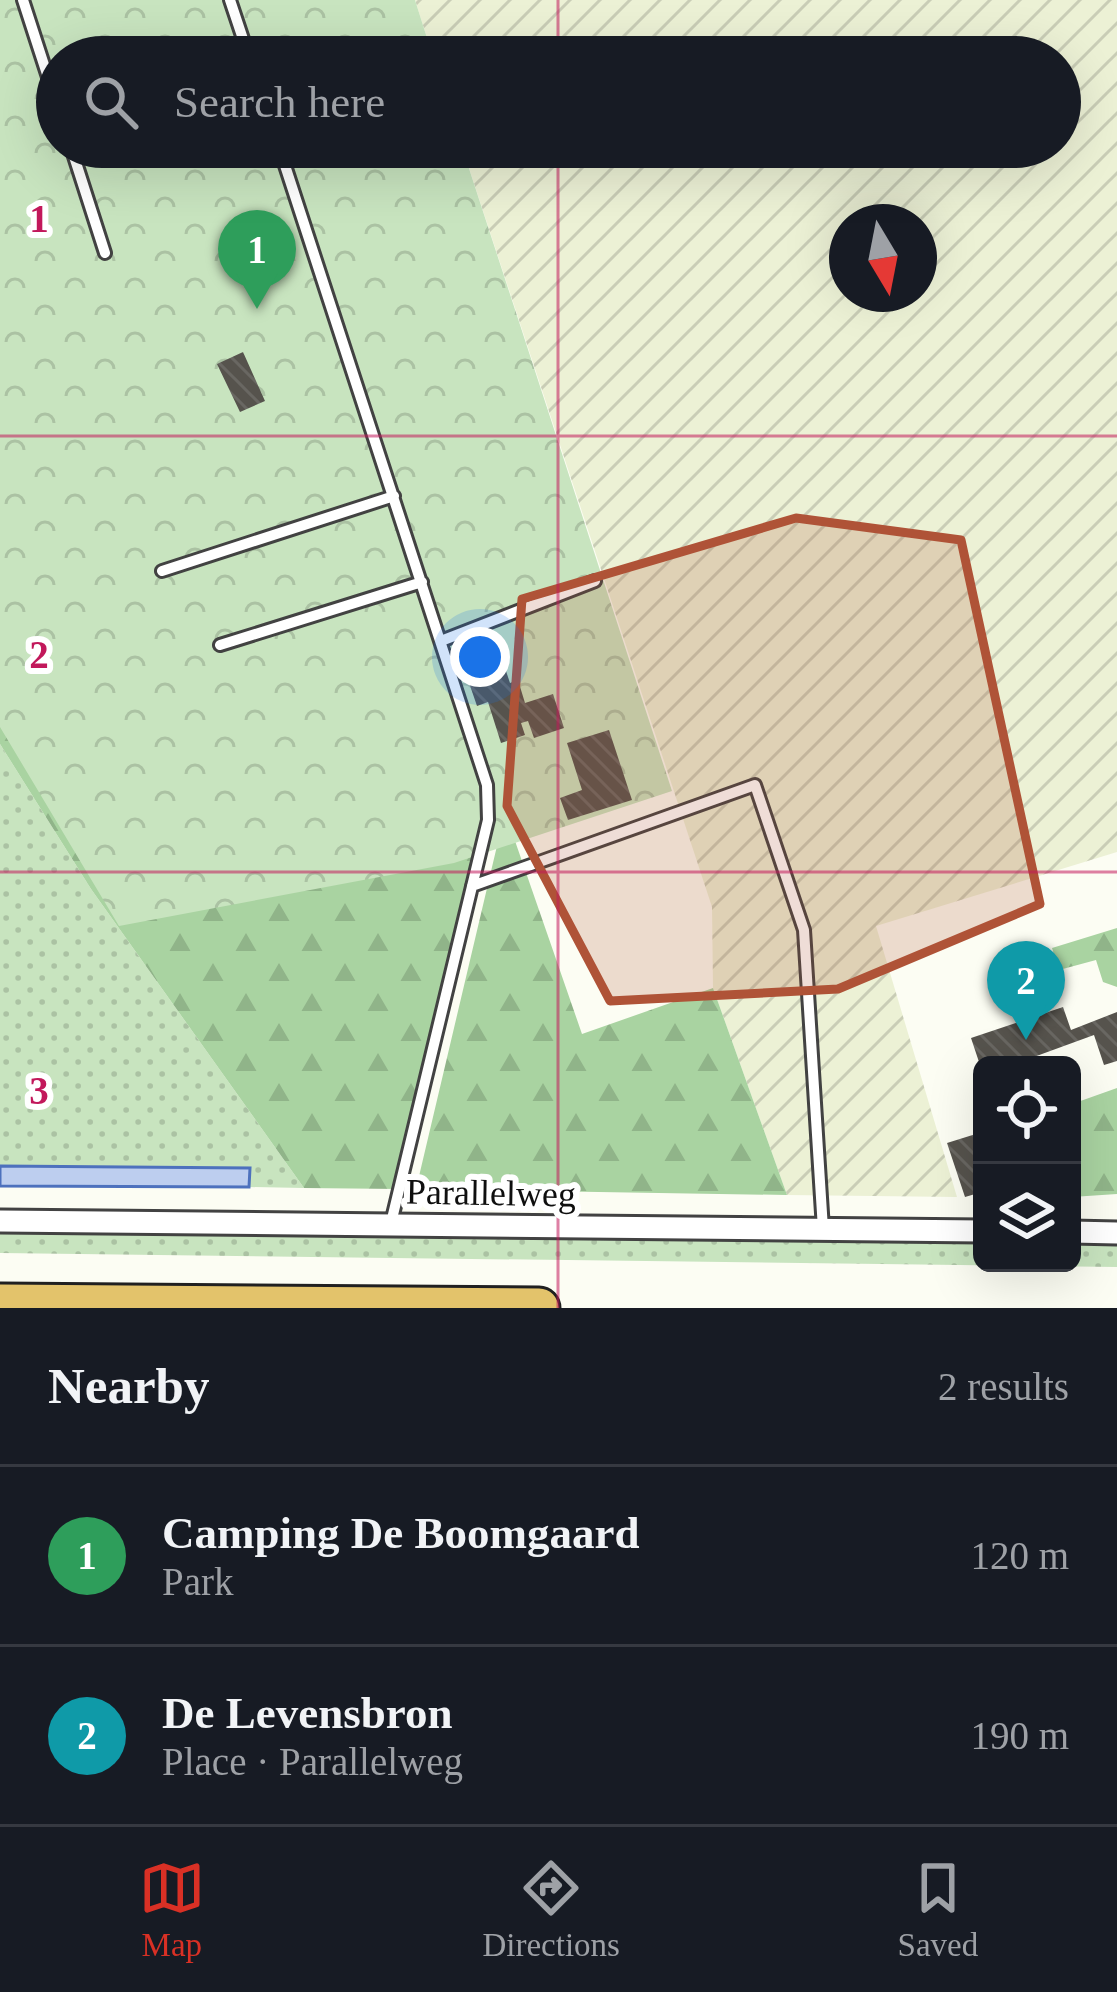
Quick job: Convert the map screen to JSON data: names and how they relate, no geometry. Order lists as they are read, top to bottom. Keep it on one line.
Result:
{"streets":{"street":["Parallelweg"]},"north":"bottom","page":{"search":"Search here","pins":["1","2"],"heading":["Nearby","2 results"],"list":[{"mark":"1","name":"Camping De Boomgaard","note":"Park","value":"120 m"},{"mark":"2","name":"De Levensbron","note":"Place · Parallelweg","value":"190 m"}],"nav":["Map","Directions","Saved"]},"grid":{"rows":["1","2","3"]}}
